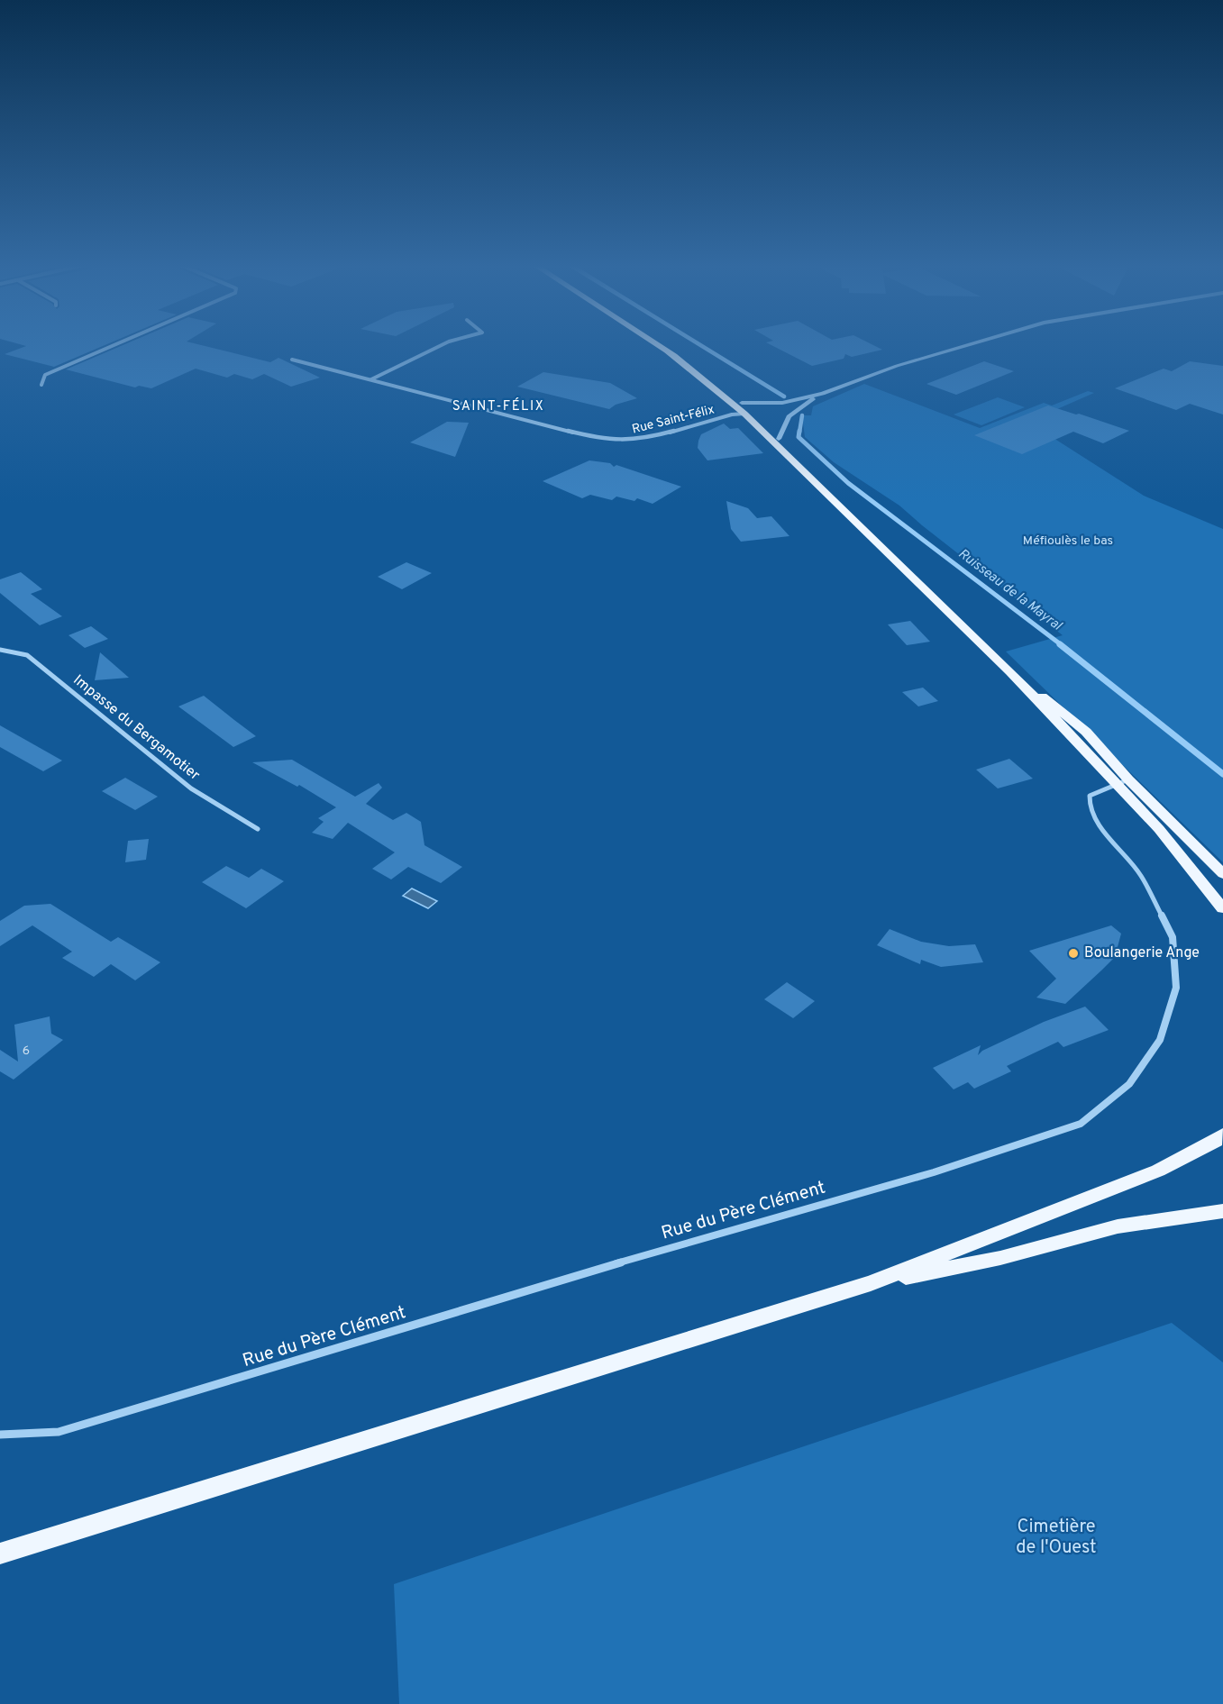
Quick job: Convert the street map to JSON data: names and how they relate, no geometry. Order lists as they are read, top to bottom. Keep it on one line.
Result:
{"streets":{"street":["Rue Saint-Félix","Impasse du Bergamotier","Rue du Père Clément"]},"districts":["SAINT-FÉLIX"],"water":["Ruisseau de la Mayral"],"parks":["Méfioulès le bas","Cimetière de l'Ouest"],"places":["Boulangerie Ange"],"house_numbers":["6"]}
